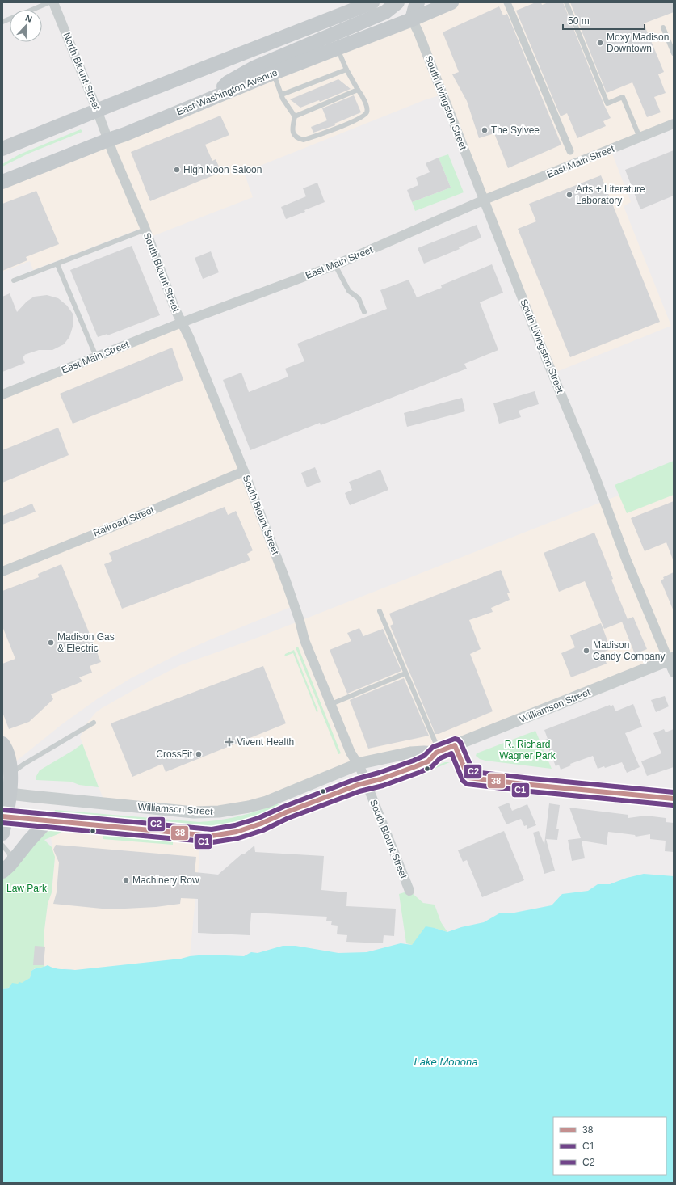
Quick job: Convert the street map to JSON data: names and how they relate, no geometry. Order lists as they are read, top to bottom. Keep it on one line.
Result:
{"streets":{"main road":["East Washington Avenue"],"street":["North Blount Street","South Livingston Street","East Main Street","South Blount Street","Railroad Street","Williamson Street"]},"crossings":[["North Blount Street","East Washington Avenue"],["North Blount Street","South Blount Street"],["East Washington Avenue","South Livingston Street"],["East Washington Avenue","South Blount Street"],["South Livingston Street","East Main Street"],["South Livingston Street","Williamson Street"],["East Main Street","South Blount Street"],["South Blount Street","Railroad Street"],["South Blount Street","Williamson Street"]],"water":["Lake Monona"],"parks":["R. Richard Wagner Park","Law Park"],"places":{"other":["Moxy Madison Downtown","The Sylvee","High Noon Saloon","Arts + Literature Laboratory","Madison Gas & Electric","Madison Candy Company","CrossFit","Machinery Row"],"health":["Vivent Health"]},"lines":["transit line C2","transit line 38","transit line C1"],"legend":["38","C1","C2"],"scale_bar":"50 m","north":"top"}
